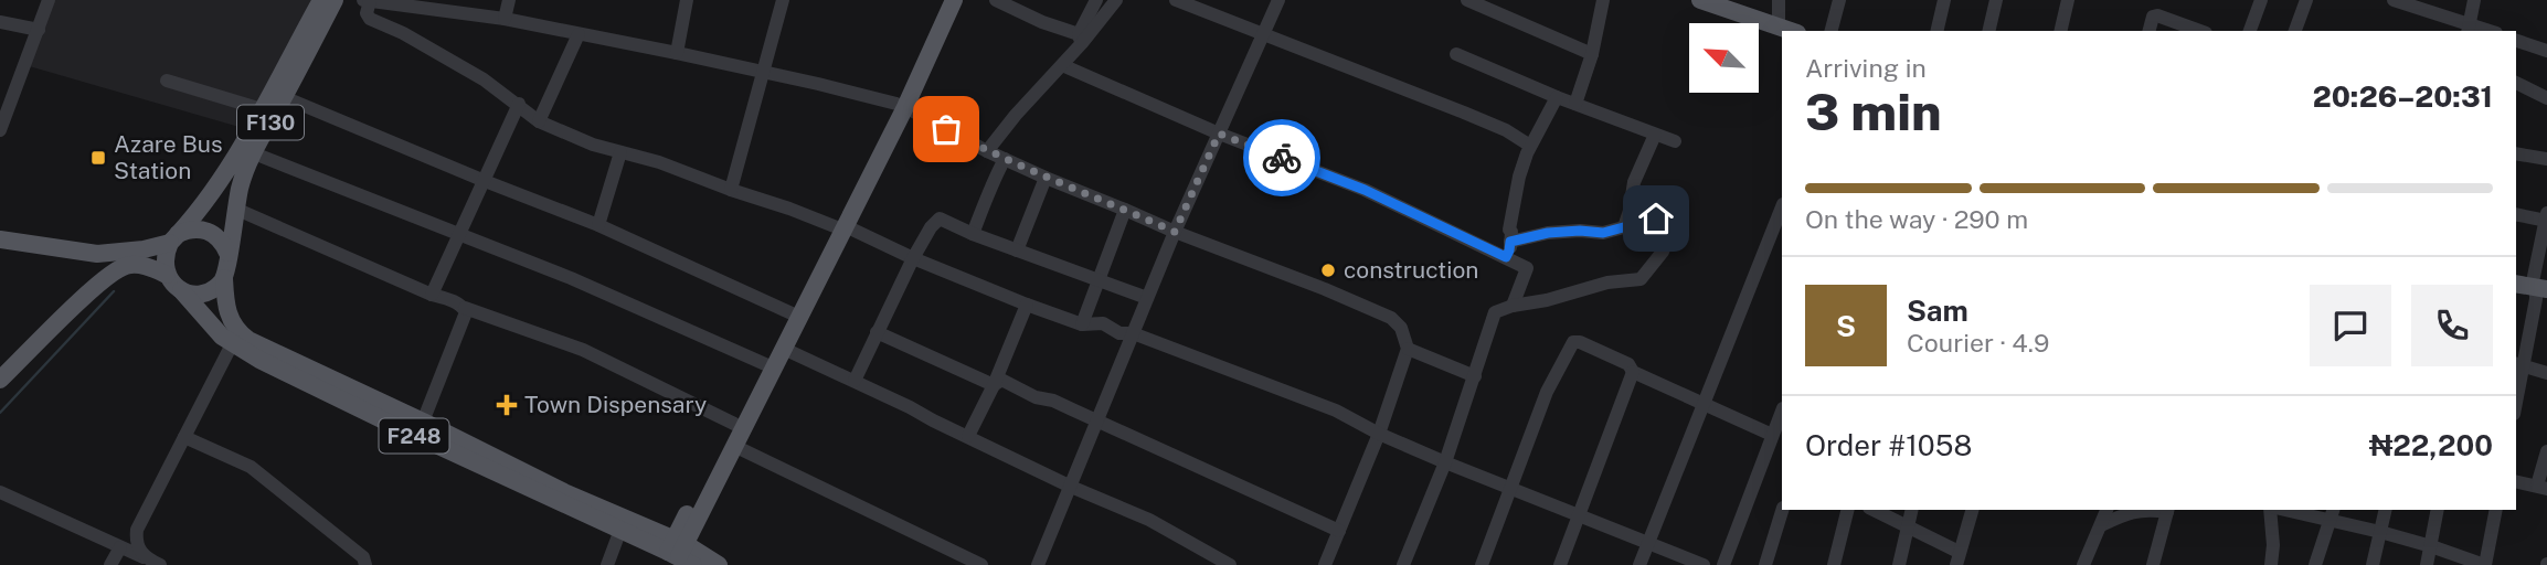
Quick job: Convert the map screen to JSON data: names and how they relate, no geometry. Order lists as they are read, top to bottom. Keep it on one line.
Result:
{"streets":{"main road":["F130","F248"]},"crossings":[["F130","F248"]],"places":{"transit":["Azare Bus Station"],"other":["construction"],"health":["Town Dispensary"]},"north":"top left","page":{"heading":["3 min","Arriving in","20:26–20:31"],"panel":["Sam","Courier · 4.9","Order #1058","₦22,200"],"bar":"On the way · 290 m","round":"S"}}
